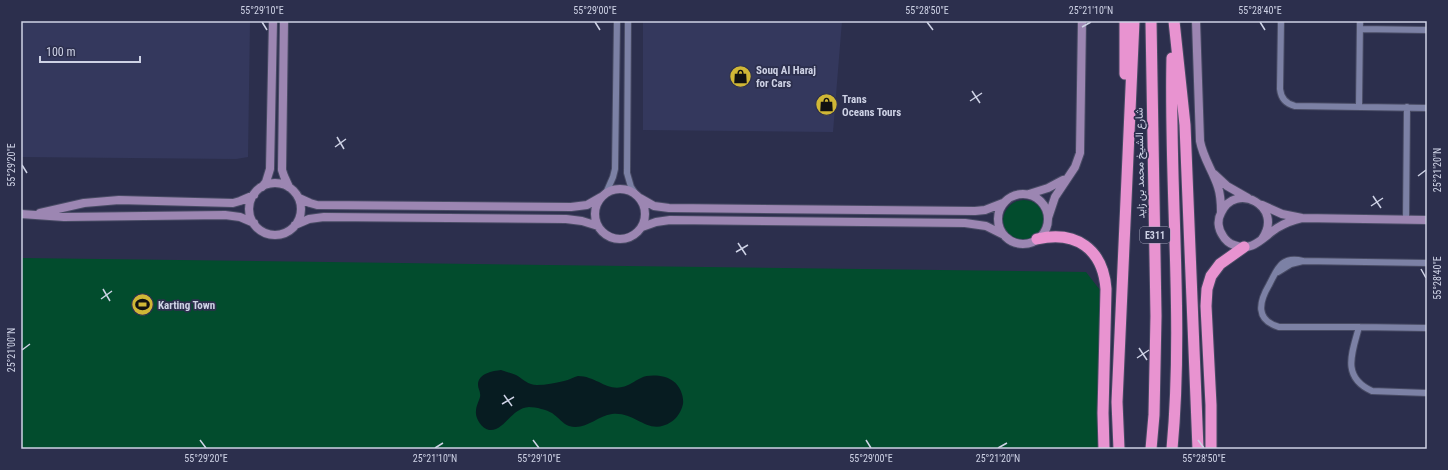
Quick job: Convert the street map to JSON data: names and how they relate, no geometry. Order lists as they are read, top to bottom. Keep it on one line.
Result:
{"streets":{"highway":["شارع الشيخ محمد بن زايد","E311"]},"places":{"shop":["Souq Al Haraj for Cars","Trans Oceans Tours"],"sports":["Karting Town"]},"scale_bar":"100 m","coordinates":["55°29'10\"E","55°29'00\"E","55°28'50\"E","25°21'10\"N","55°28'40\"E","55°29'20\"E","25°21'20\"N","25°21'00\"N"]}
